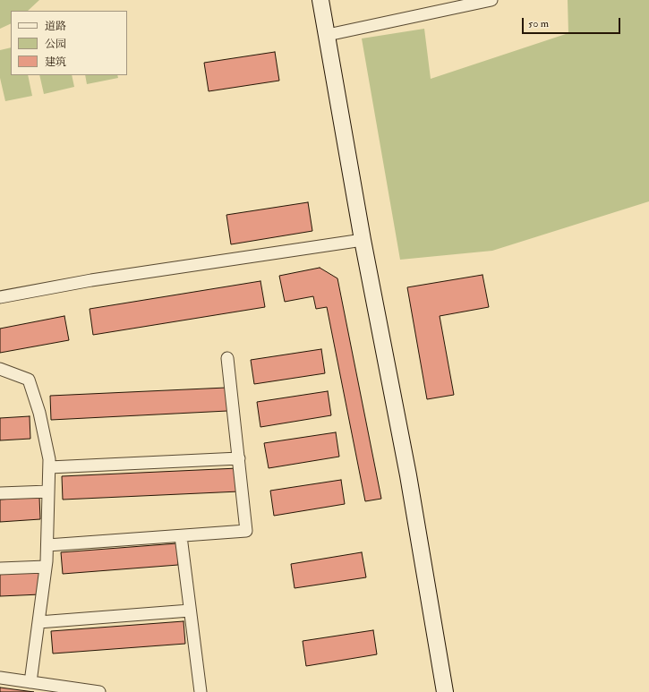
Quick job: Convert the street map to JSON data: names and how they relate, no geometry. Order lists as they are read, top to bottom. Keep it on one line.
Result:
{"legend":["道路","公园","建筑"],"scale_bar":"50 m"}
